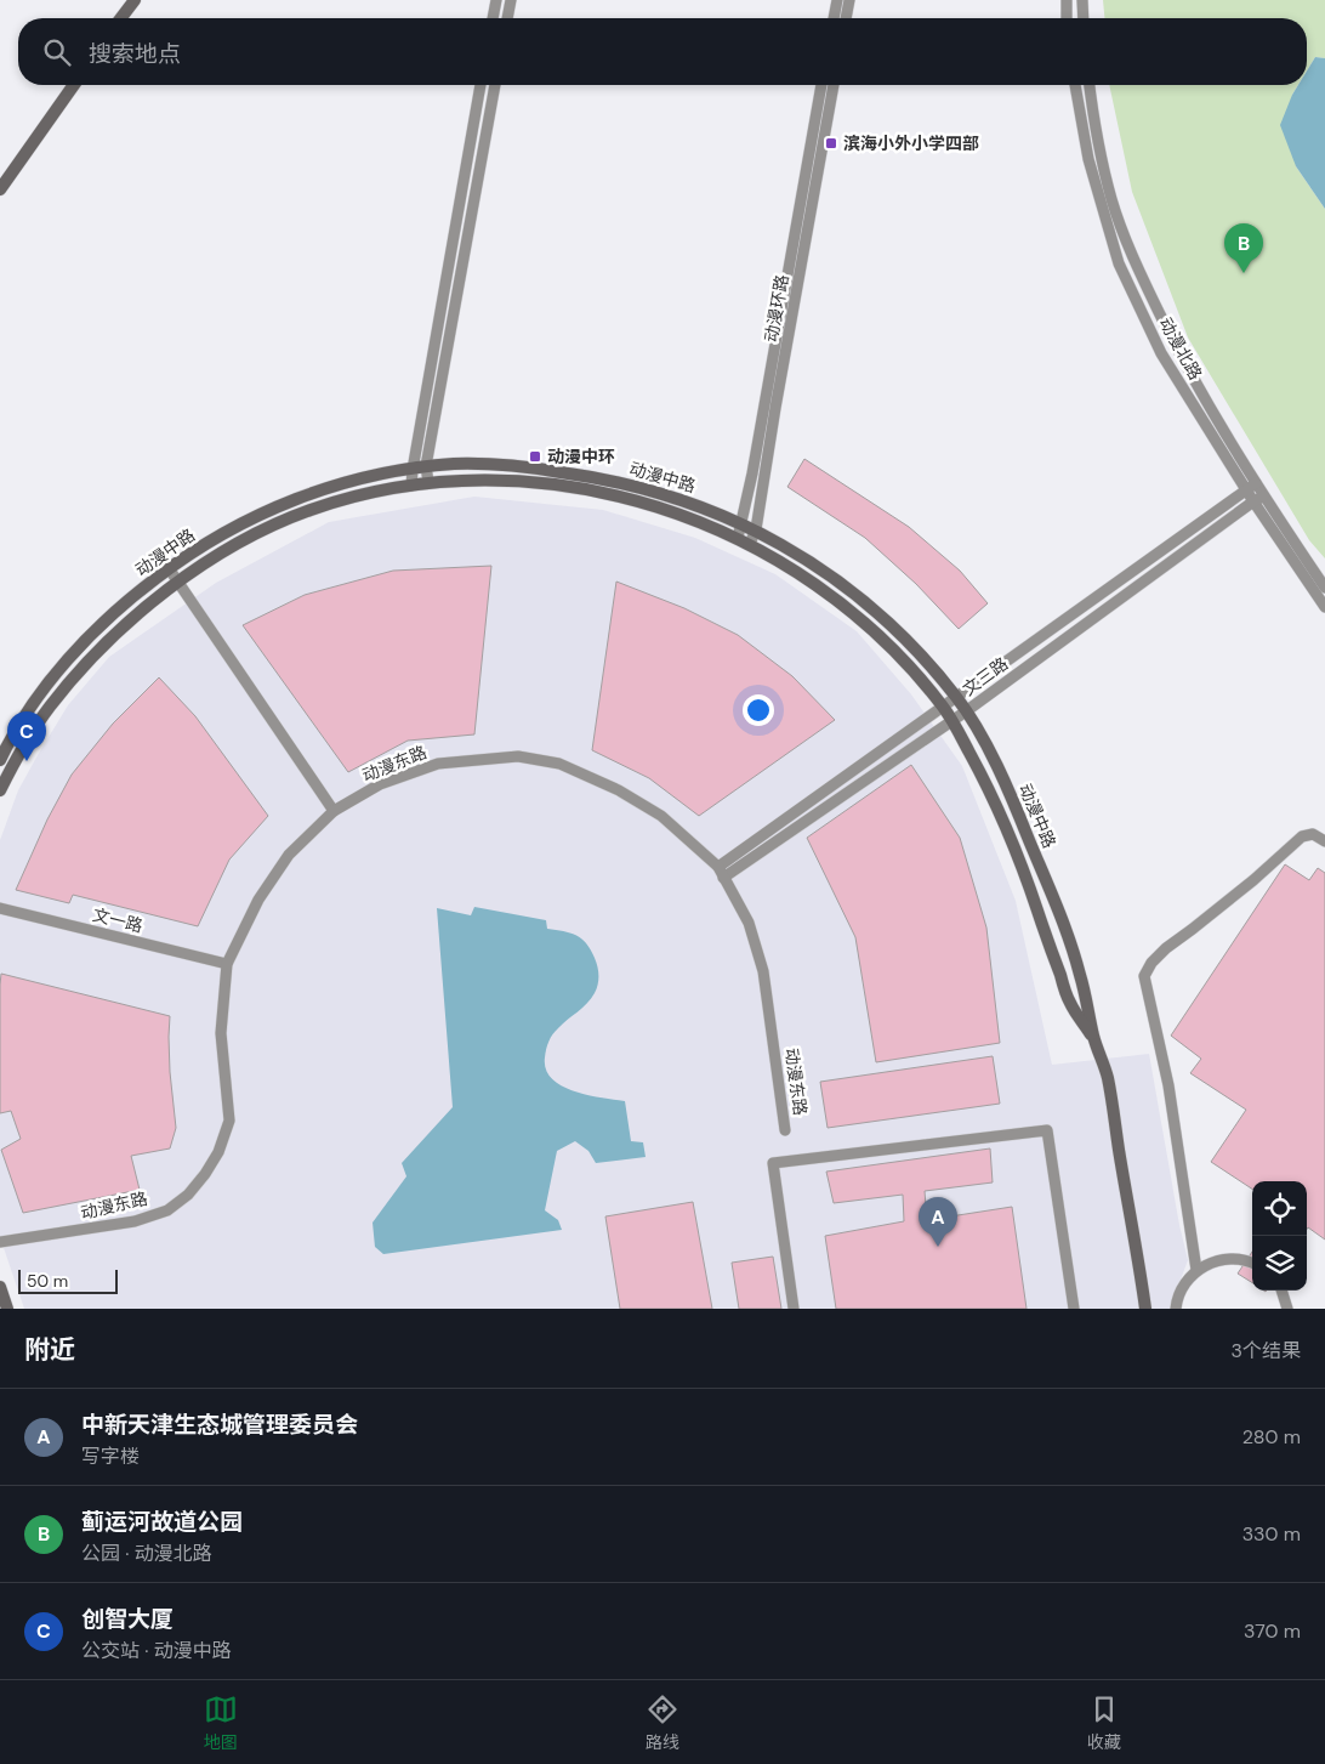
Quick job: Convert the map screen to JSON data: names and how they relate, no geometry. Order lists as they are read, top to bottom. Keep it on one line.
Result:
{"streets":{"street":["动漫环路","动漫北路","动漫中路","文三路","动漫东路","文一路"]},"crossings":[["动漫环路","动漫中路"],["动漫北路","文三路"],["动漫中路","文三路"],["文三路","动漫东路"],["动漫东路","文一路"]],"places":{"transit":["滨海小外小学四部","动漫中环"]},"scale_bar":"50 m","page":{"search":"搜索地点","pins":["B","C","A"],"scale":"50 m","heading":["附近","3个结果"],"list":[{"mark":"A","name":"中新天津生态城管理委员会","note":"写字楼","value":"280 m"},{"mark":"B","name":"蓟运河故道公园","note":"公园 · 动漫北路","value":"330 m"},{"mark":"C","name":"创智大厦","note":"公交站 · 动漫中路","value":"370 m"}],"nav":["地图","路线","收藏"]}}
